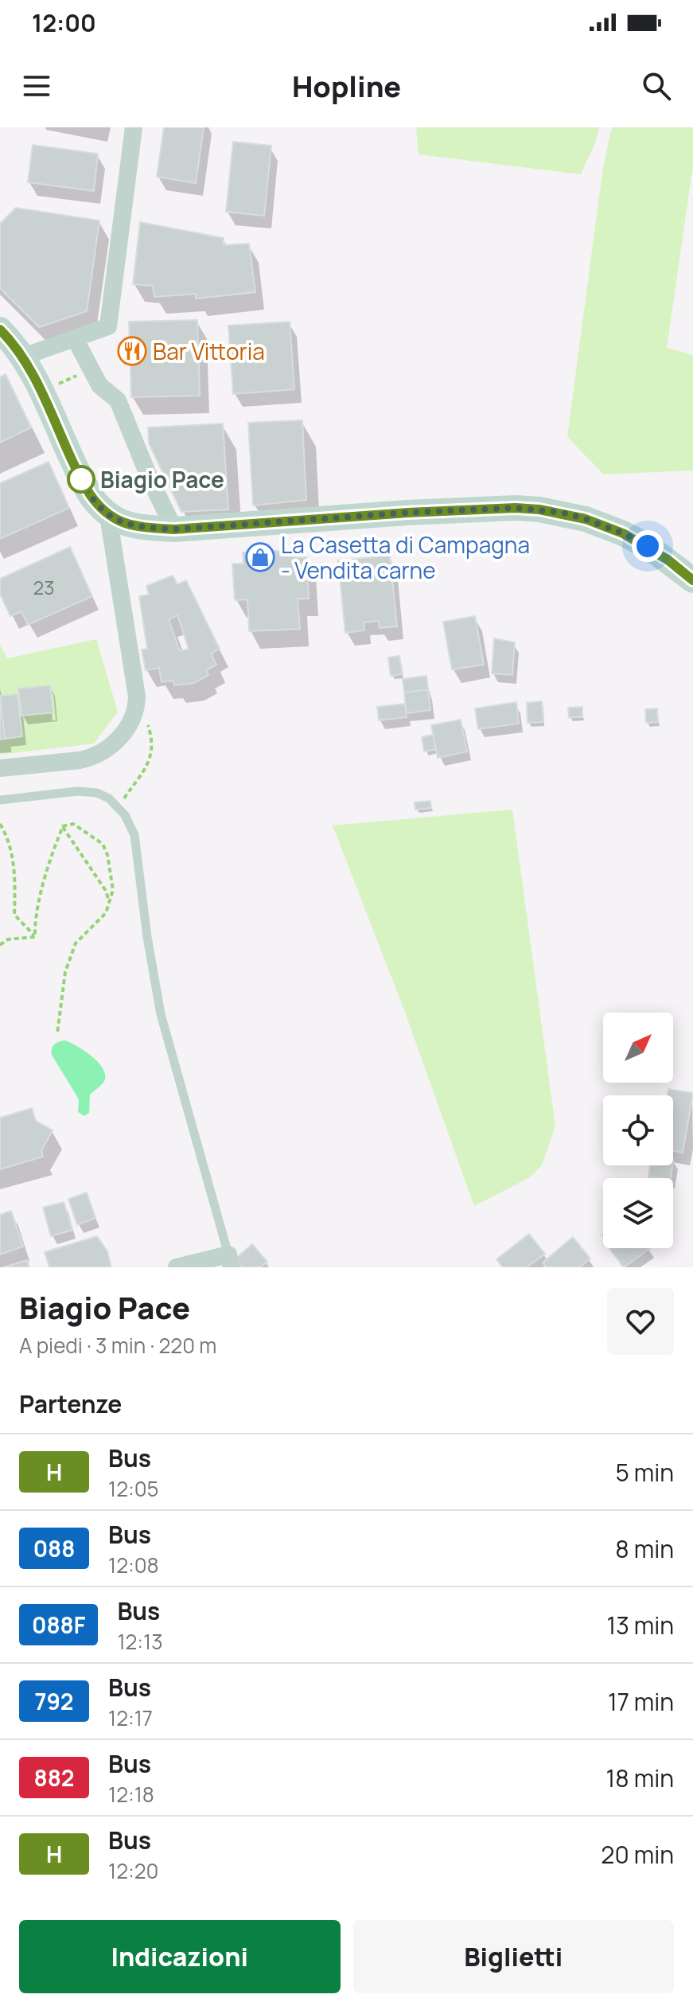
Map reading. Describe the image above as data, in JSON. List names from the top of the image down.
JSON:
{
  "places": {
    "restaurant": ["Bar Vittoria"],
    "other": ["Biagio Pace"],
    "shop": ["La Casetta di Campagna - Vendita carne"]
  },
  "lines": ["bus line H"],
  "house_numbers": ["23"],
  "north": "top right",
  "page": {
    "status": "12:00",
    "header": "Hopline",
    "heading": [
      ["Biagio Pace", "A piedi · 3 min · 220 m"],
      "Partenze"
    ],
    "list": [
      {
        "mark": "H",
        "name": "Bus",
        "note": "12:05",
        "value": "5 min"
      },
      {
        "mark": "088",
        "name": "Bus",
        "note": "12:08",
        "value": "8 min"
      },
      {
        "mark": "088F",
        "name": "Bus",
        "note": "12:13",
        "value": "13 min"
      },
      {
        "mark": "792",
        "name": "Bus",
        "note": "12:17",
        "value": "17 min"
      },
      {
        "mark": "882",
        "name": "Bus",
        "note": "12:18",
        "value": "18 min"
      },
      {
        "mark": "H",
        "name": "Bus",
        "note": "12:20",
        "value": "20 min"
      }
    ],
    "buttons": ["Indicazioni", "Biglietti"]
  }
}
